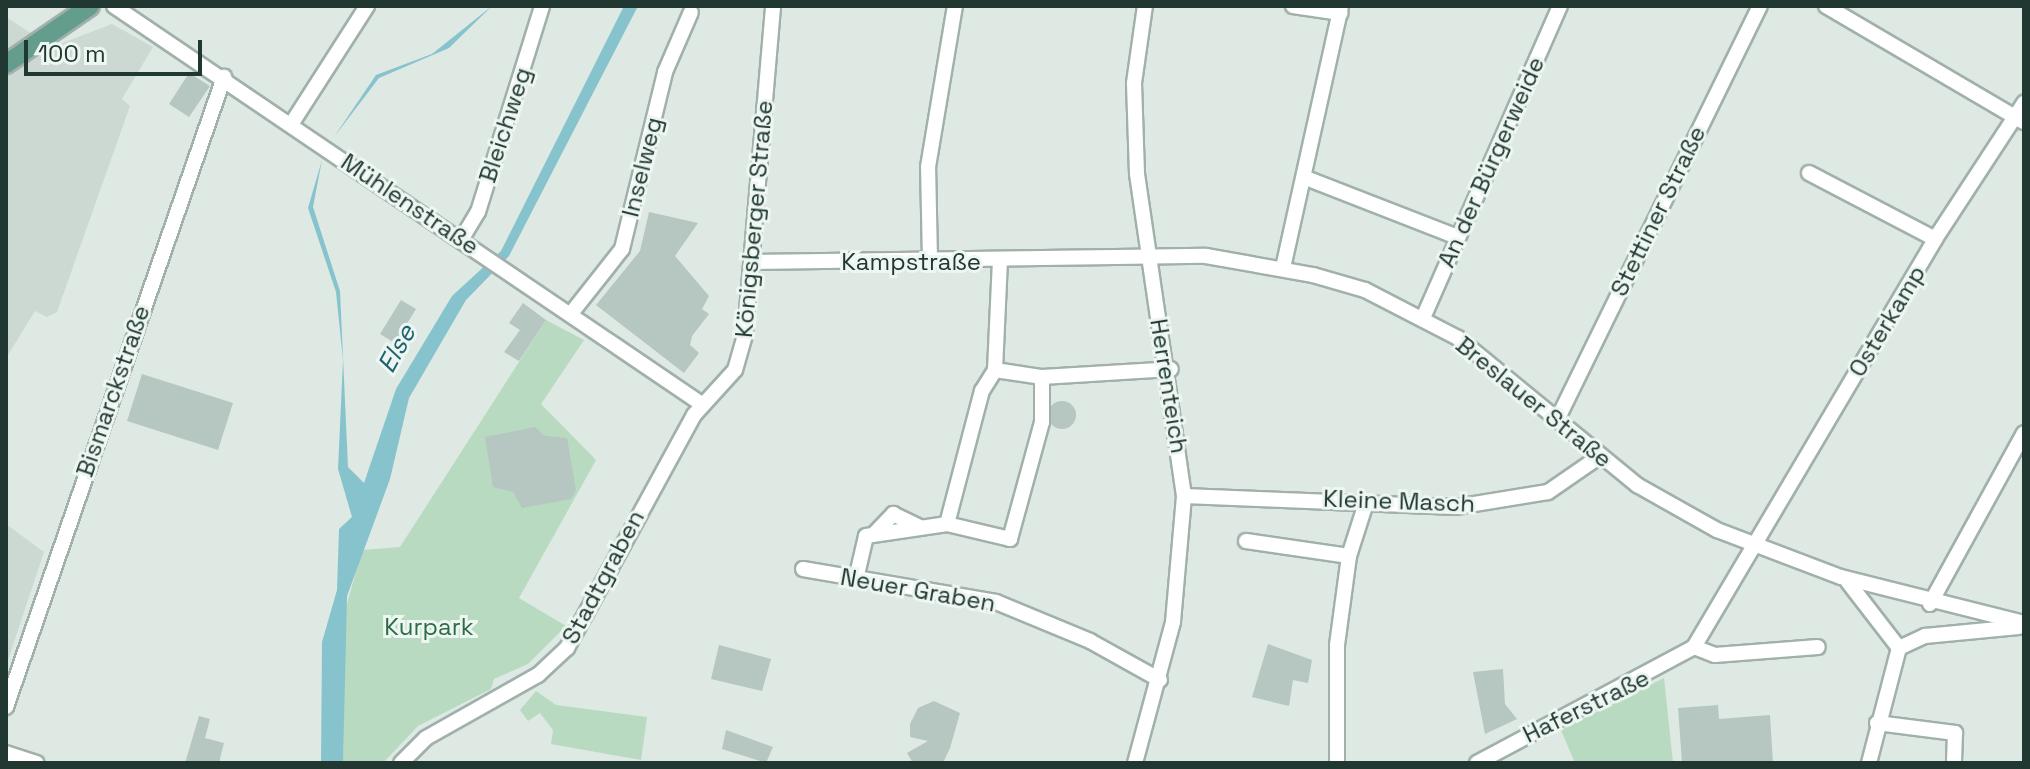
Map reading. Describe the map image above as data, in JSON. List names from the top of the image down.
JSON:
{
  "streets": {
    "street": [
      "Bleichweg",
      "An der Bürgerweide",
      "Inselweg",
      "Mühlenstraße",
      "Stettiner Straße",
      "Königsberger Straße",
      "Kampstraße",
      "Osterkamp",
      "Herrenteich",
      "Bismarckstraße",
      "Breslauer Straße",
      "Kleine Masch",
      "Stadtgraben",
      "Neuer Graben",
      "Haferstraße"
    ]
  },
  "crossings": [
    ["Bleichweg", "Mühlenstraße"],
    ["An der Bürgerweide", "Breslauer Straße"],
    ["Inselweg", "Mühlenstraße"],
    ["Mühlenstraße", "Königsberger Straße"],
    ["Mühlenstraße", "Bismarckstraße"],
    ["Mühlenstraße", "Stadtgraben"],
    ["Stettiner Straße", "Breslauer Straße"],
    ["Königsberger Straße", "Kampstraße"],
    ["Königsberger Straße", "Stadtgraben"],
    ["Kampstraße", "Breslauer Straße"],
    ["Osterkamp", "Breslauer Straße"],
    ["Herrenteich", "Breslauer Straße"],
    ["Herrenteich", "Kleine Masch"],
    ["Herrenteich", "Neuer Graben"],
    ["Breslauer Straße", "Kleine Masch"]
  ],
  "water": ["Else"],
  "parks": ["Kurpark"],
  "scale_bar": "100 m"
}
